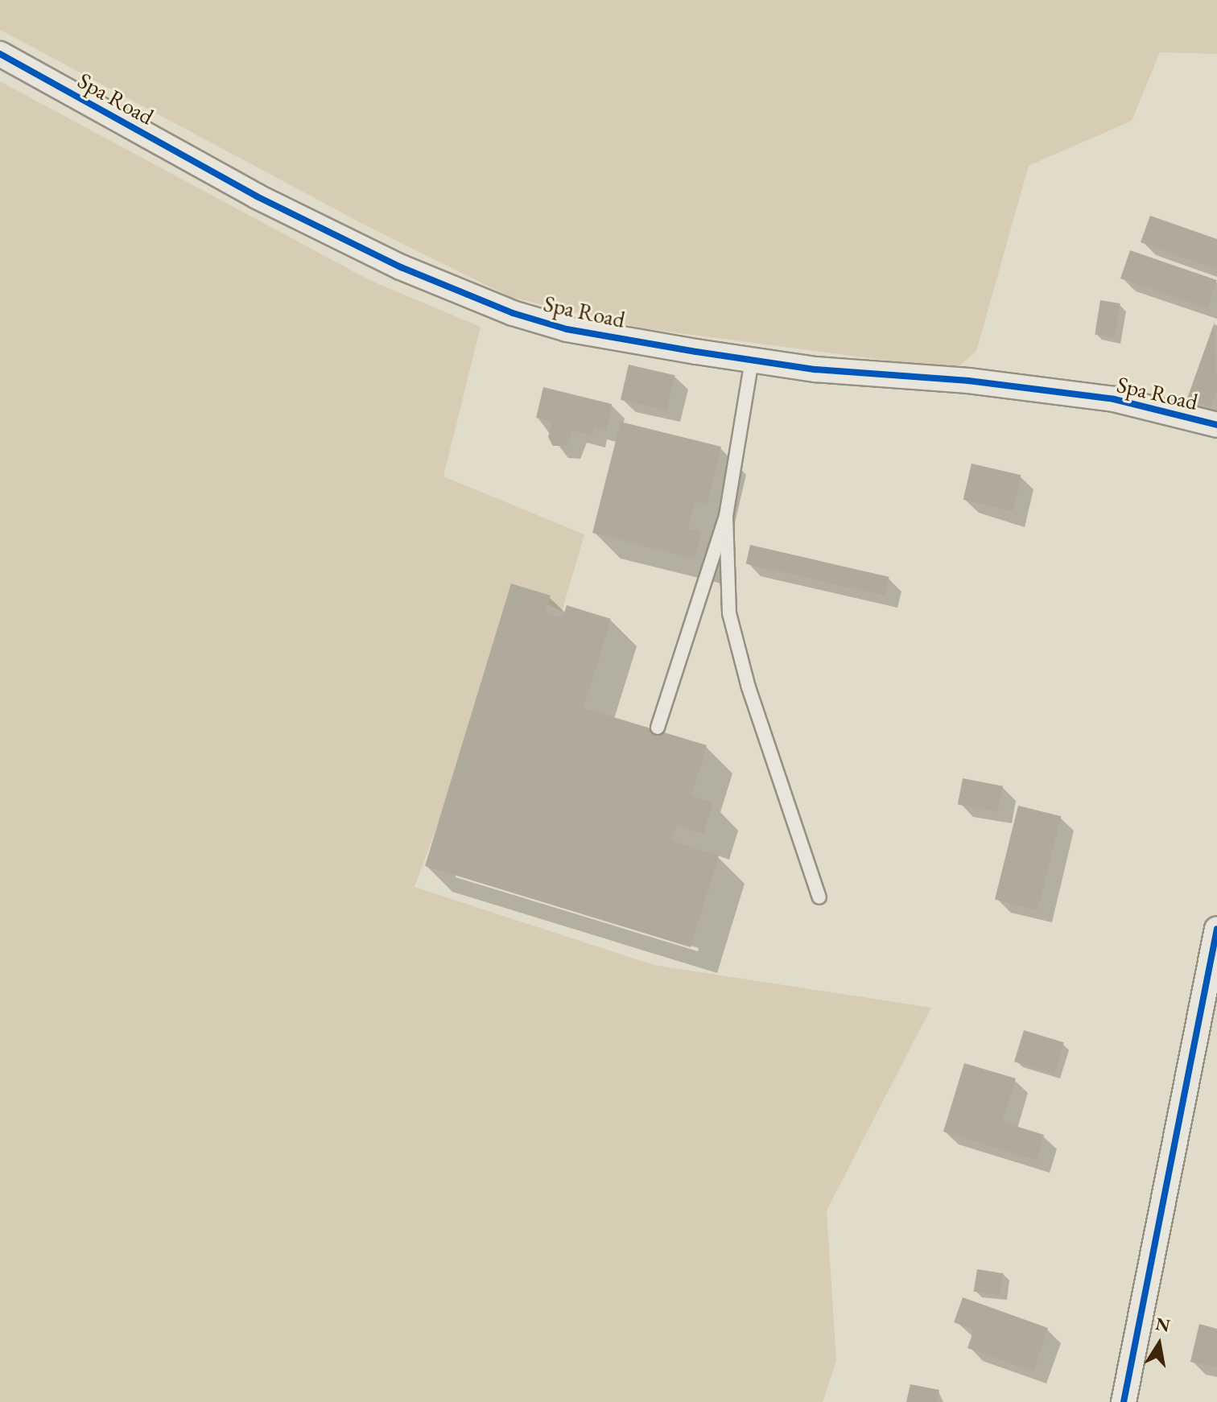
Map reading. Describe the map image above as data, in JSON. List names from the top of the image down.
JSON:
{
  "streets": {
    "street": ["Spa Road"]
  },
  "north": "top"
}
